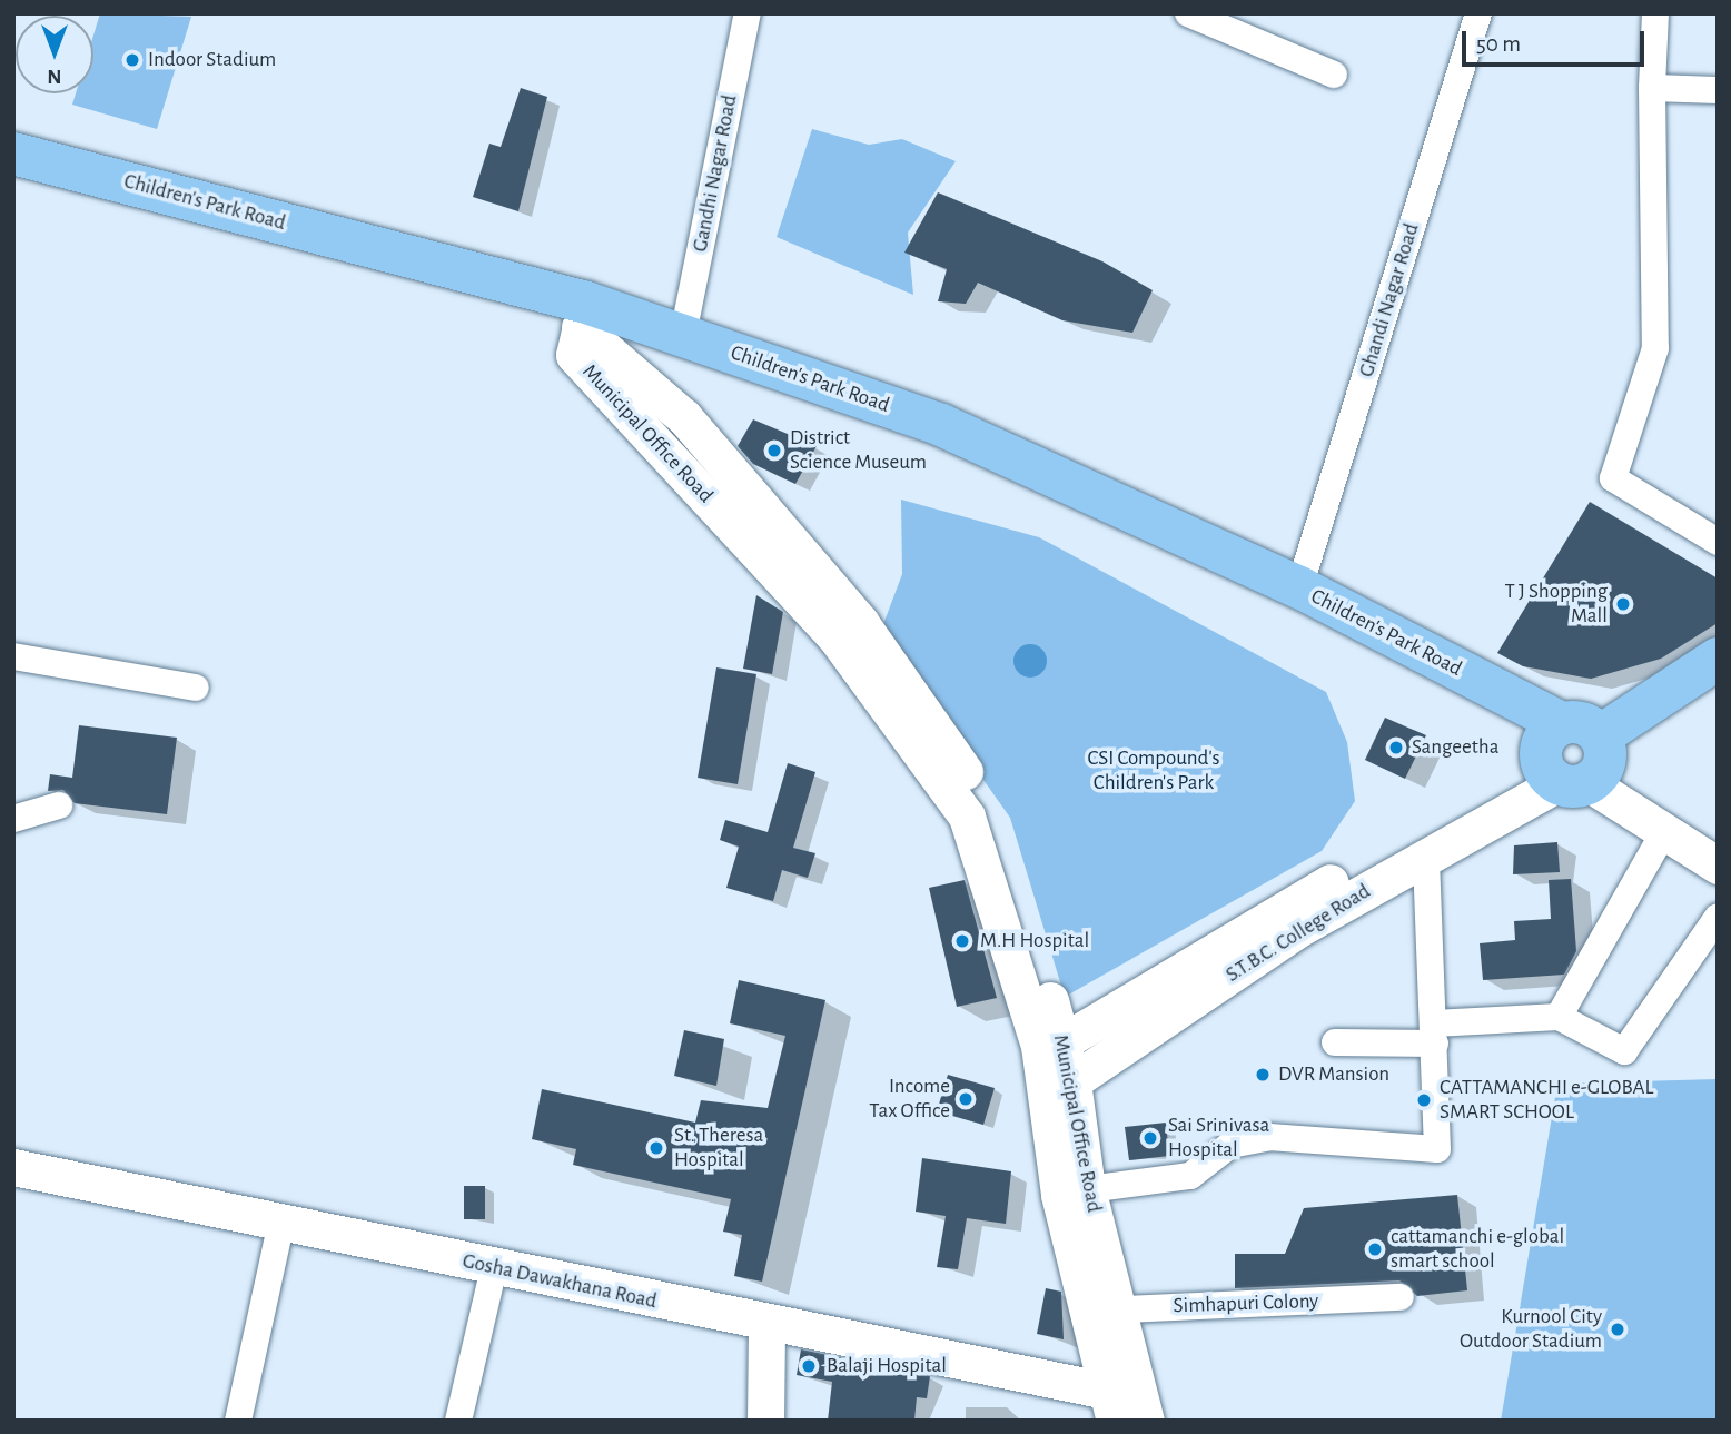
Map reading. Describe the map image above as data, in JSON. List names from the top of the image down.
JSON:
{
  "streets": {
    "main road": ["Children's Park Road", "S.T.B.C. College Road"],
    "street": [
      "Gandhi Nagar Road",
      "Ghandi Nagar Road",
      "Municipal Office Road",
      "Gosha Dawakhana Road",
      "Simhapuri Colony"
    ]
  },
  "crossings": [
    ["Gandhi Nagar Road", "Children's Park Road"],
    ["Children's Park Road", "Ghandi Nagar Road"],
    ["Children's Park Road", "Municipal Office Road"],
    ["Children's Park Road", "S.T.B.C. College Road"],
    ["Municipal Office Road", "S.T.B.C. College Road"],
    ["Municipal Office Road", "Gosha Dawakhana Road"],
    ["Municipal Office Road", "Simhapuri Colony"]
  ],
  "parks": ["CSI Compound's Children's Park"],
  "places": [
    "Indoor Stadium",
    "District Science Museum",
    "T J Shopping Mall",
    "Sangeetha",
    "M.H Hospital",
    "DVR Mansion",
    "Income Tax Office",
    "CATTAMANCHI e-GLOBAL SMART SCHOOL",
    "Sai Srinivasa Hospital",
    "St. Theresa Hospital",
    "cattamanchi e-global smart school",
    "Kurnool City Outdoor Stadium",
    "Balaji Hospital"
  ],
  "scale_bar": "50 m",
  "north": "bottom"
}
